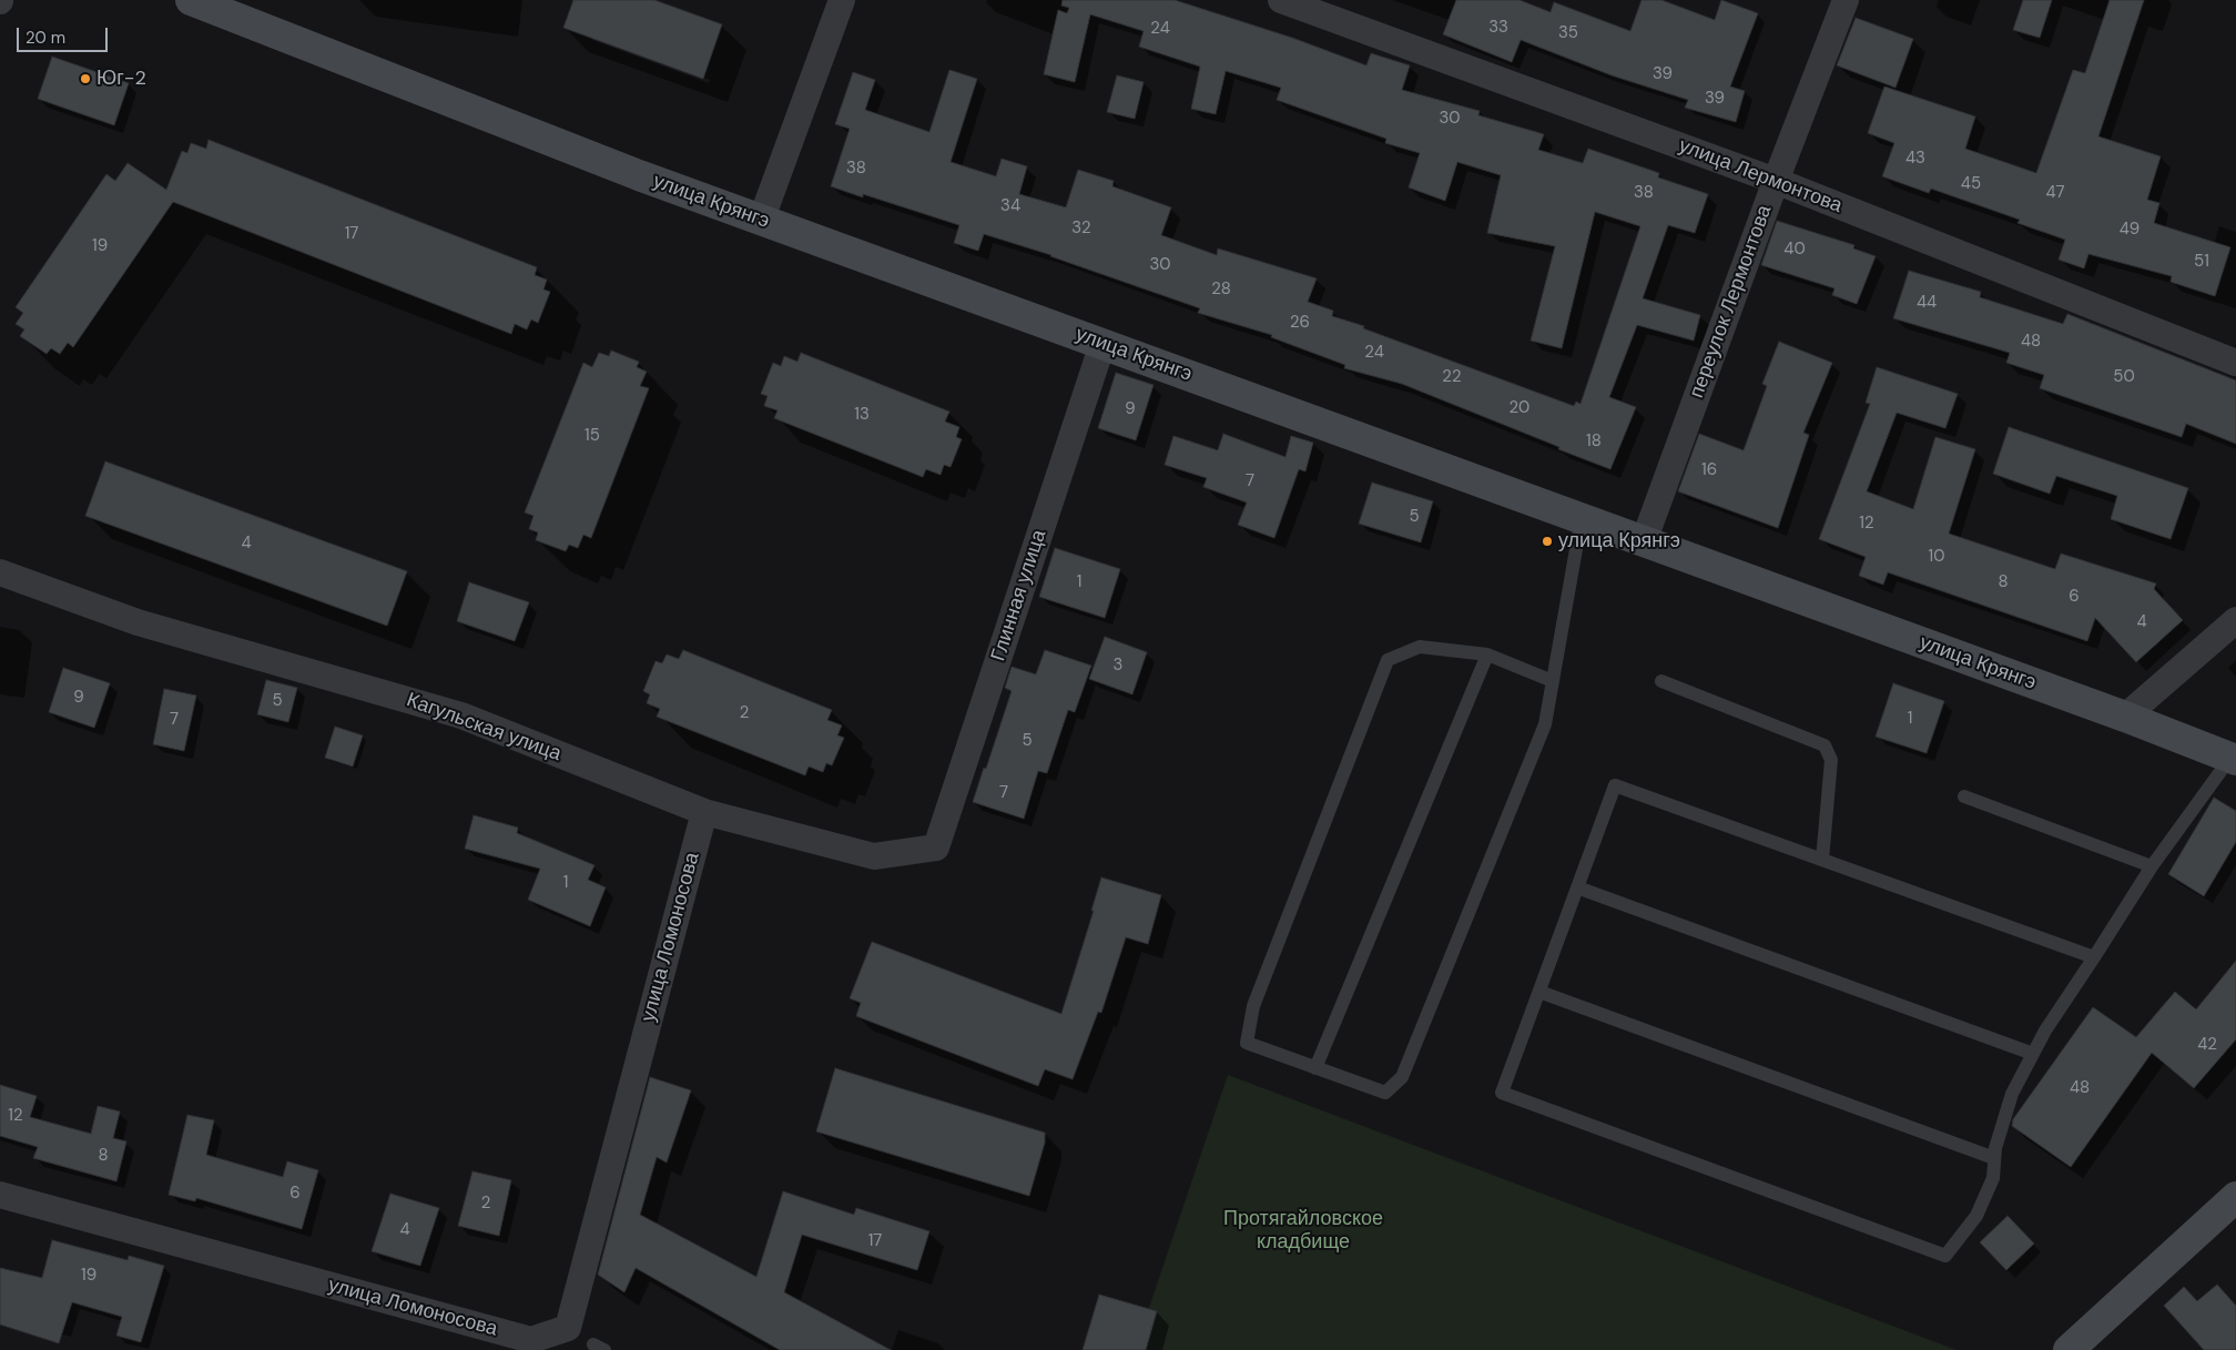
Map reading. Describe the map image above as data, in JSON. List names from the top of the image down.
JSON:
{
  "streets": {
    "street": [
      "улица Лермонтова",
      "улица Крянгэ",
      "переулок Лермонтова",
      "Глинная улица",
      "Кагульская улица",
      "улица Ломоносова"
    ]
  },
  "crossings": [
    ["улица Лермонтова", "переулок Лермонтова"],
    ["улица Крянгэ", "переулок Лермонтова"],
    ["улица Крянгэ", "Глинная улица"],
    ["Глинная улица", "Кагульская улица"],
    ["Кагульская улица", "улица Ломоносова"]
  ],
  "parks": ["Протягайловское кладбище"],
  "places": ["Юг-2", "улица Крянгэ"],
  "house_numbers": [
    "33",
    "24",
    "35",
    "39",
    "39",
    "30",
    "43",
    "38",
    "45",
    "38",
    "47",
    "34",
    "32",
    "49",
    "17",
    "19",
    "40",
    "51",
    "30",
    "28",
    "44",
    "26",
    "48",
    "24",
    "22",
    "50",
    "20",
    "9",
    "13",
    "15",
    "18",
    "16",
    "7",
    "5",
    "12",
    "4",
    "10",
    "1",
    "8",
    "6",
    "4",
    "3",
    "9",
    "5",
    "2",
    "1",
    "7",
    "5",
    "7",
    "1",
    "42",
    "48",
    "12",
    "8",
    "6",
    "2",
    "4",
    "17",
    "19"
  ],
  "scale_bar": "20 m"
}
